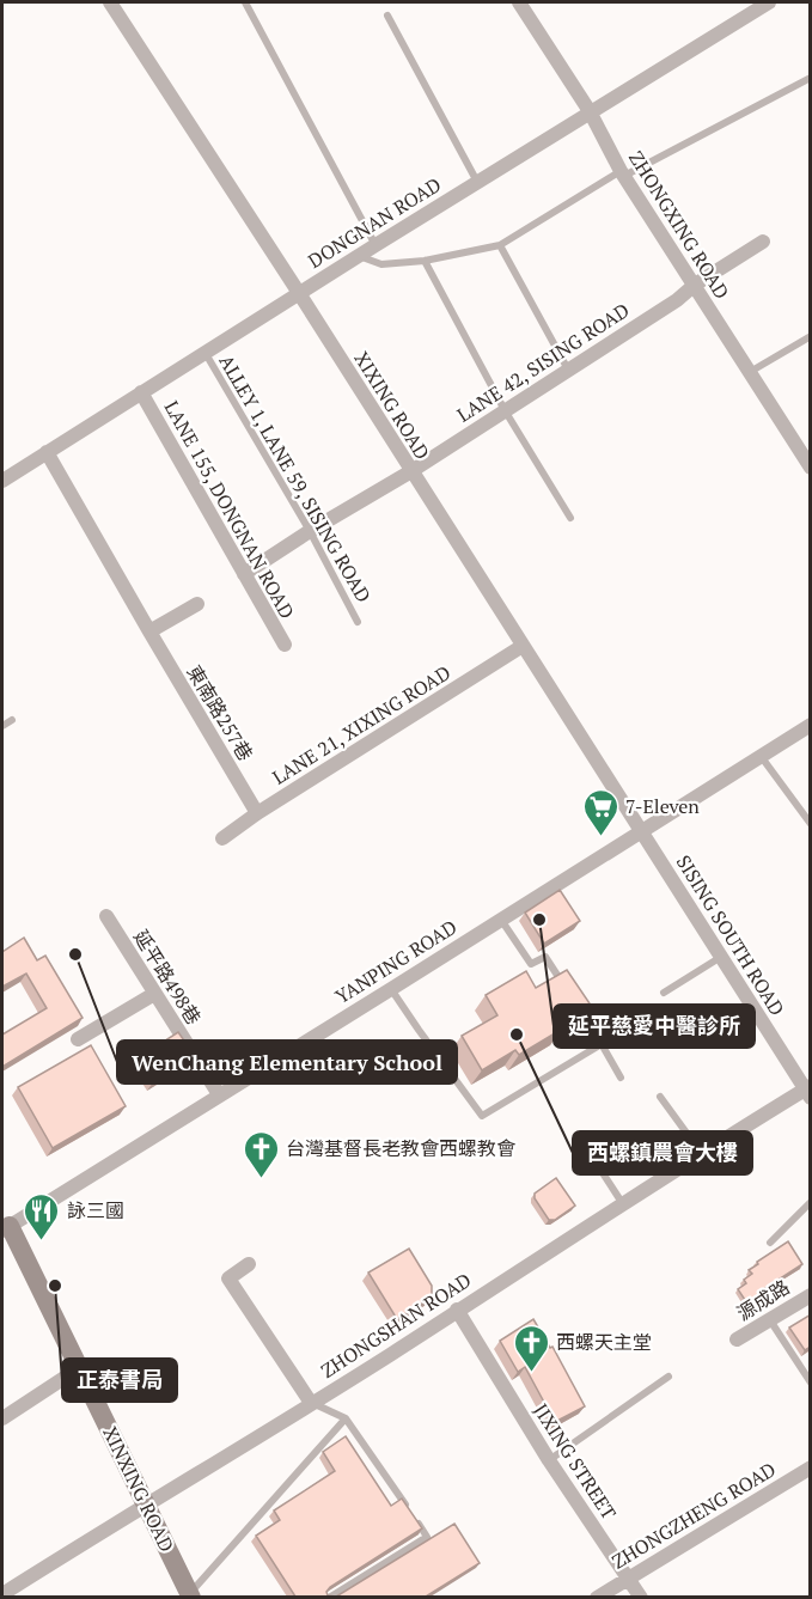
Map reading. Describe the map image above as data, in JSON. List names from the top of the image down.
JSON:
{
  "streets": {
    "street": [
      "DONGNAN ROAD",
      "ZHONGXING ROAD",
      "LANE 42, SISING ROAD",
      "XIXING ROAD",
      "LANE 155, DONGNAN ROAD",
      "東南路257巷",
      "LANE 21, XIXING ROAD",
      "SISING SOUTH ROAD",
      "YANPING ROAD",
      "延平路498巷",
      "源成路",
      "ZHONGSHAN ROAD",
      "JIXING STREET",
      "XINXING ROAD",
      "ZHONGZHENG ROAD"
    ],
    "lane": ["ALLEY 1, LANE 59, SISING ROAD"]
  },
  "crossings": [
    ["DONGNAN ROAD", "ZHONGXING ROAD"],
    ["DONGNAN ROAD", "XIXING ROAD"],
    ["DONGNAN ROAD", "ALLEY 1, LANE 59, SISING ROAD"],
    ["DONGNAN ROAD", "LANE 155, DONGNAN ROAD"],
    ["DONGNAN ROAD", "東南路257巷"],
    ["ZHONGXING ROAD", "LANE 42, SISING ROAD"],
    ["LANE 42, SISING ROAD", "XIXING ROAD"],
    ["LANE 42, SISING ROAD", "ALLEY 1, LANE 59, SISING ROAD"],
    ["LANE 42, SISING ROAD", "LANE 155, DONGNAN ROAD"],
    ["XIXING ROAD", "LANE 21, XIXING ROAD"],
    ["XIXING ROAD", "SISING SOUTH ROAD"],
    ["XIXING ROAD", "YANPING ROAD"],
    ["東南路257巷", "LANE 21, XIXING ROAD"],
    ["SISING SOUTH ROAD", "YANPING ROAD"],
    ["SISING SOUTH ROAD", "ZHONGSHAN ROAD"],
    ["YANPING ROAD", "延平路498巷"],
    ["YANPING ROAD", "XINXING ROAD"],
    ["ZHONGSHAN ROAD", "JIXING STREET"],
    ["ZHONGSHAN ROAD", "XINXING ROAD"],
    ["JIXING STREET", "ZHONGZHENG ROAD"]
  ],
  "places": {
    "supermarket": ["7-Eleven"],
    "other": [
      "延平慈愛中醫診所",
      "WenChang Elementary School",
      "西螺鎮農會大樓",
      "正泰書局"
    ],
    "church": ["台灣基督長老教會西螺教會", "西螺天主堂"],
    "restaurant": ["詠三國"]
  }
}
